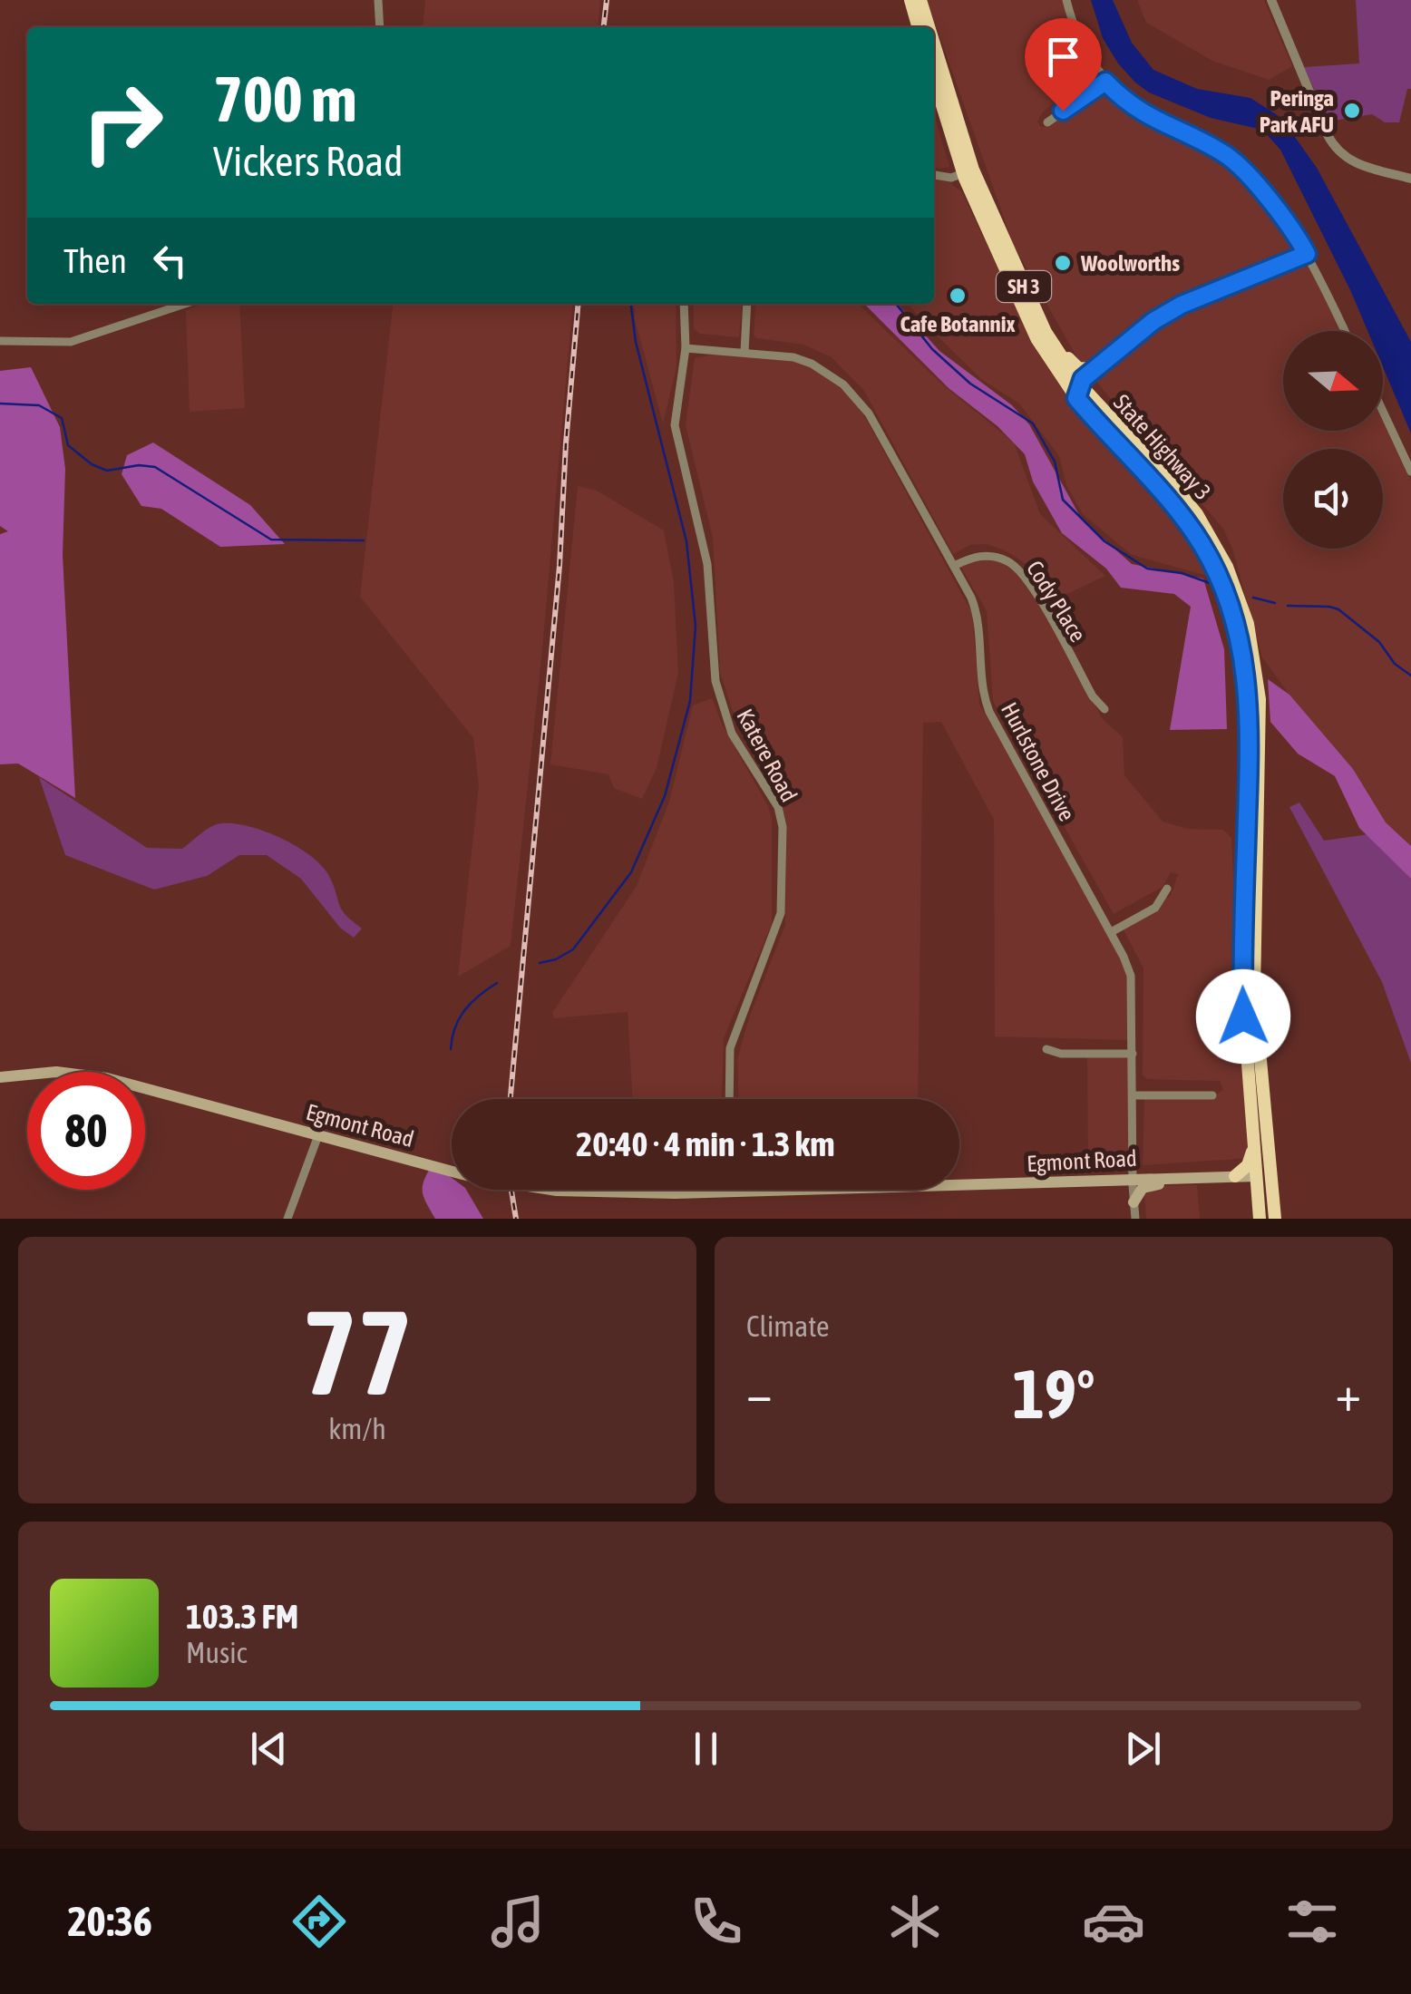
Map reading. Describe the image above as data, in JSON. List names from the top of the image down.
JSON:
{
  "streets": {
    "highway": ["SH 3", "State Highway 3"],
    "main road": ["Egmont Road"],
    "street": ["Cody Place", "Katere Road", "Hurlstone Drive"]
  },
  "crossings": [
    ["State Highway 3", "Egmont Road"],
    ["Cody Place", "Hurlstone Drive"],
    ["Katere Road", "Hurlstone Drive"],
    ["Hurlstone Drive", "Egmont Road"]
  ],
  "places": ["Peringa Park AFU", "Woolworths", "Cafe Botannix"],
  "north": "right",
  "page": {
    "turn": ["700 m", "Vickers Road"],
    "then": "Then",
    "limit": "80",
    "trip": "20:40 · 4 min · 1.3 km",
    "tile": [
      ["77", "km/h"],
      "Climate"
    ],
    "heat": ["−", "19°", "+"],
    "song": ["103.3 FM", "Music"],
    "tabs": "20:36"
  }
}
